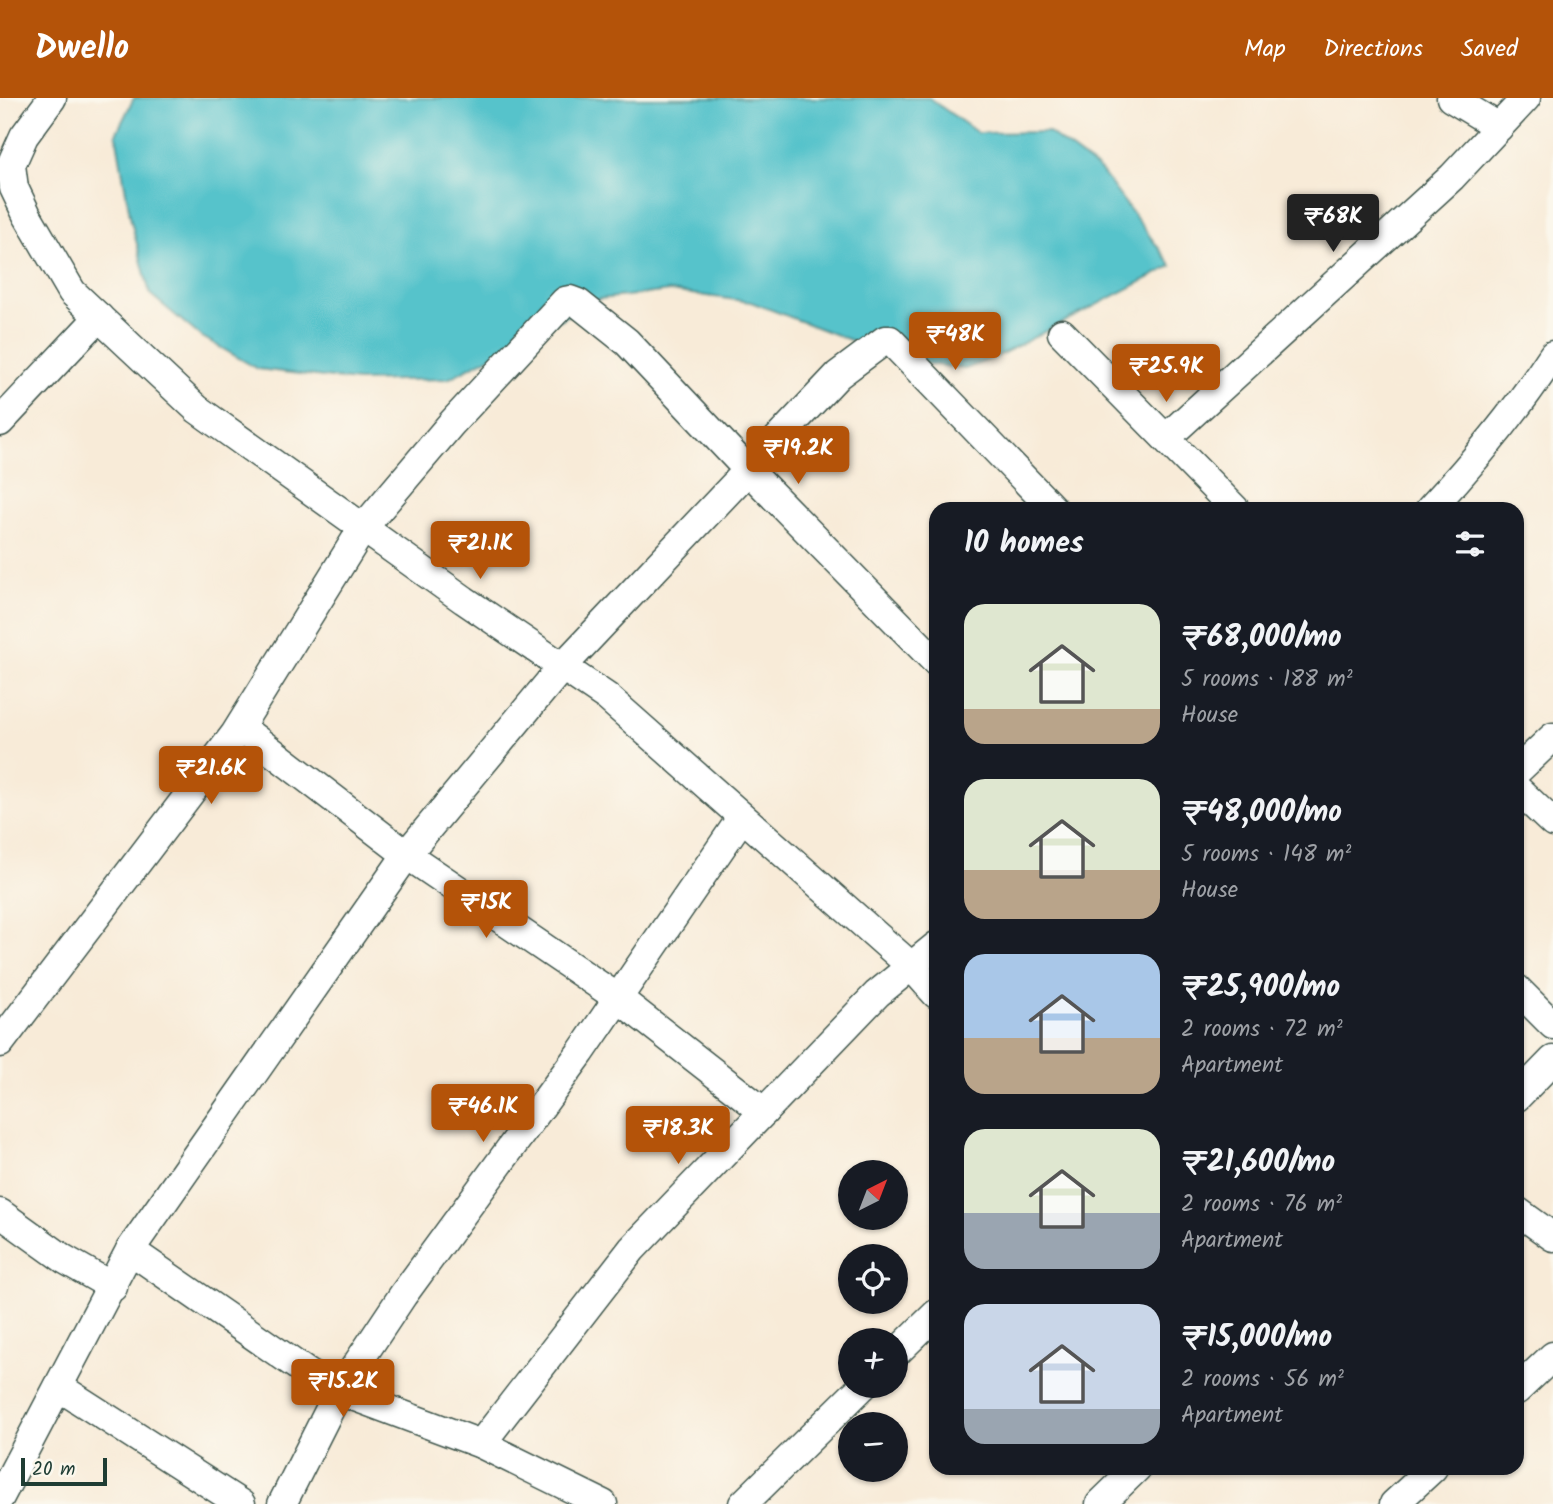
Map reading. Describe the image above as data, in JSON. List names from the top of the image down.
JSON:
{
  "scale_bar": "20 m",
  "north": "top right",
  "page": {
    "header": "Dwello",
    "nav": ["Map", "Directions", "Saved"],
    "price": [
      "₹68K",
      "₹48K",
      "₹25.9K",
      "₹19.2K",
      "₹21.1K",
      "₹21.6K",
      "₹15K",
      "₹46.1K",
      "₹18.3K",
      "₹15.2K"
    ],
    "heading": "10 homes",
    "list": [
      {
        "name": "₹68,000/mo",
        "note": "5 rooms · 188 m² · House"
      },
      {
        "name": "₹48,000/mo",
        "note": "5 rooms · 148 m² · House"
      },
      {
        "name": "₹25,900/mo",
        "note": "2 rooms · 72 m² · Apartment"
      },
      {
        "name": "₹21,600/mo",
        "note": "2 rooms · 76 m² · Apartment"
      },
      {
        "name": "₹15,000/mo",
        "note": "2 rooms · 56 m² · Apartment"
      }
    ],
    "map_buttons": ["+", "−"],
    "scale": "20 m"
  }
}
